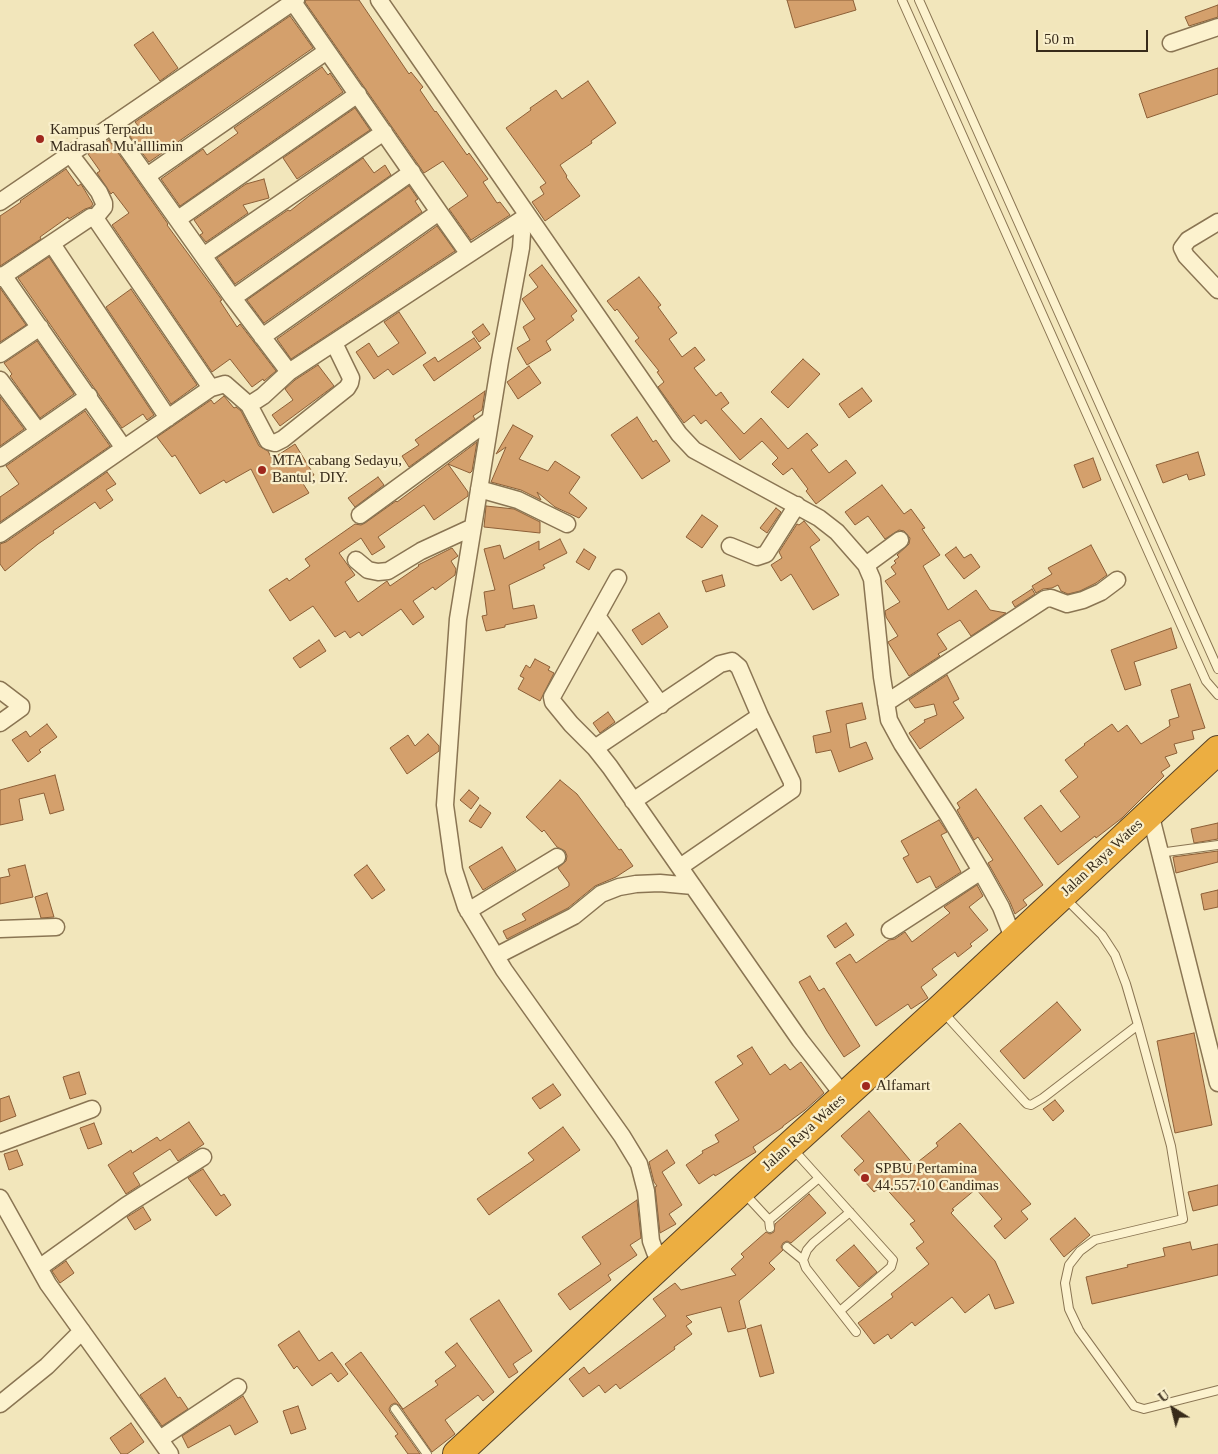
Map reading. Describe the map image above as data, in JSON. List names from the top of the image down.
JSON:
{
  "streets": {
    "highway": ["Jalan Raya Wates"]
  },
  "places": [
    "Kampus Terpadu Madrasah Mu'alllimin",
    "MTA cabang Sedayu, Bantul, DIY.",
    "Alfamart",
    "SPBU Pertamina 44.557.10 Candimas"
  ],
  "scale_bar": "50 m",
  "north": "top left"
}
